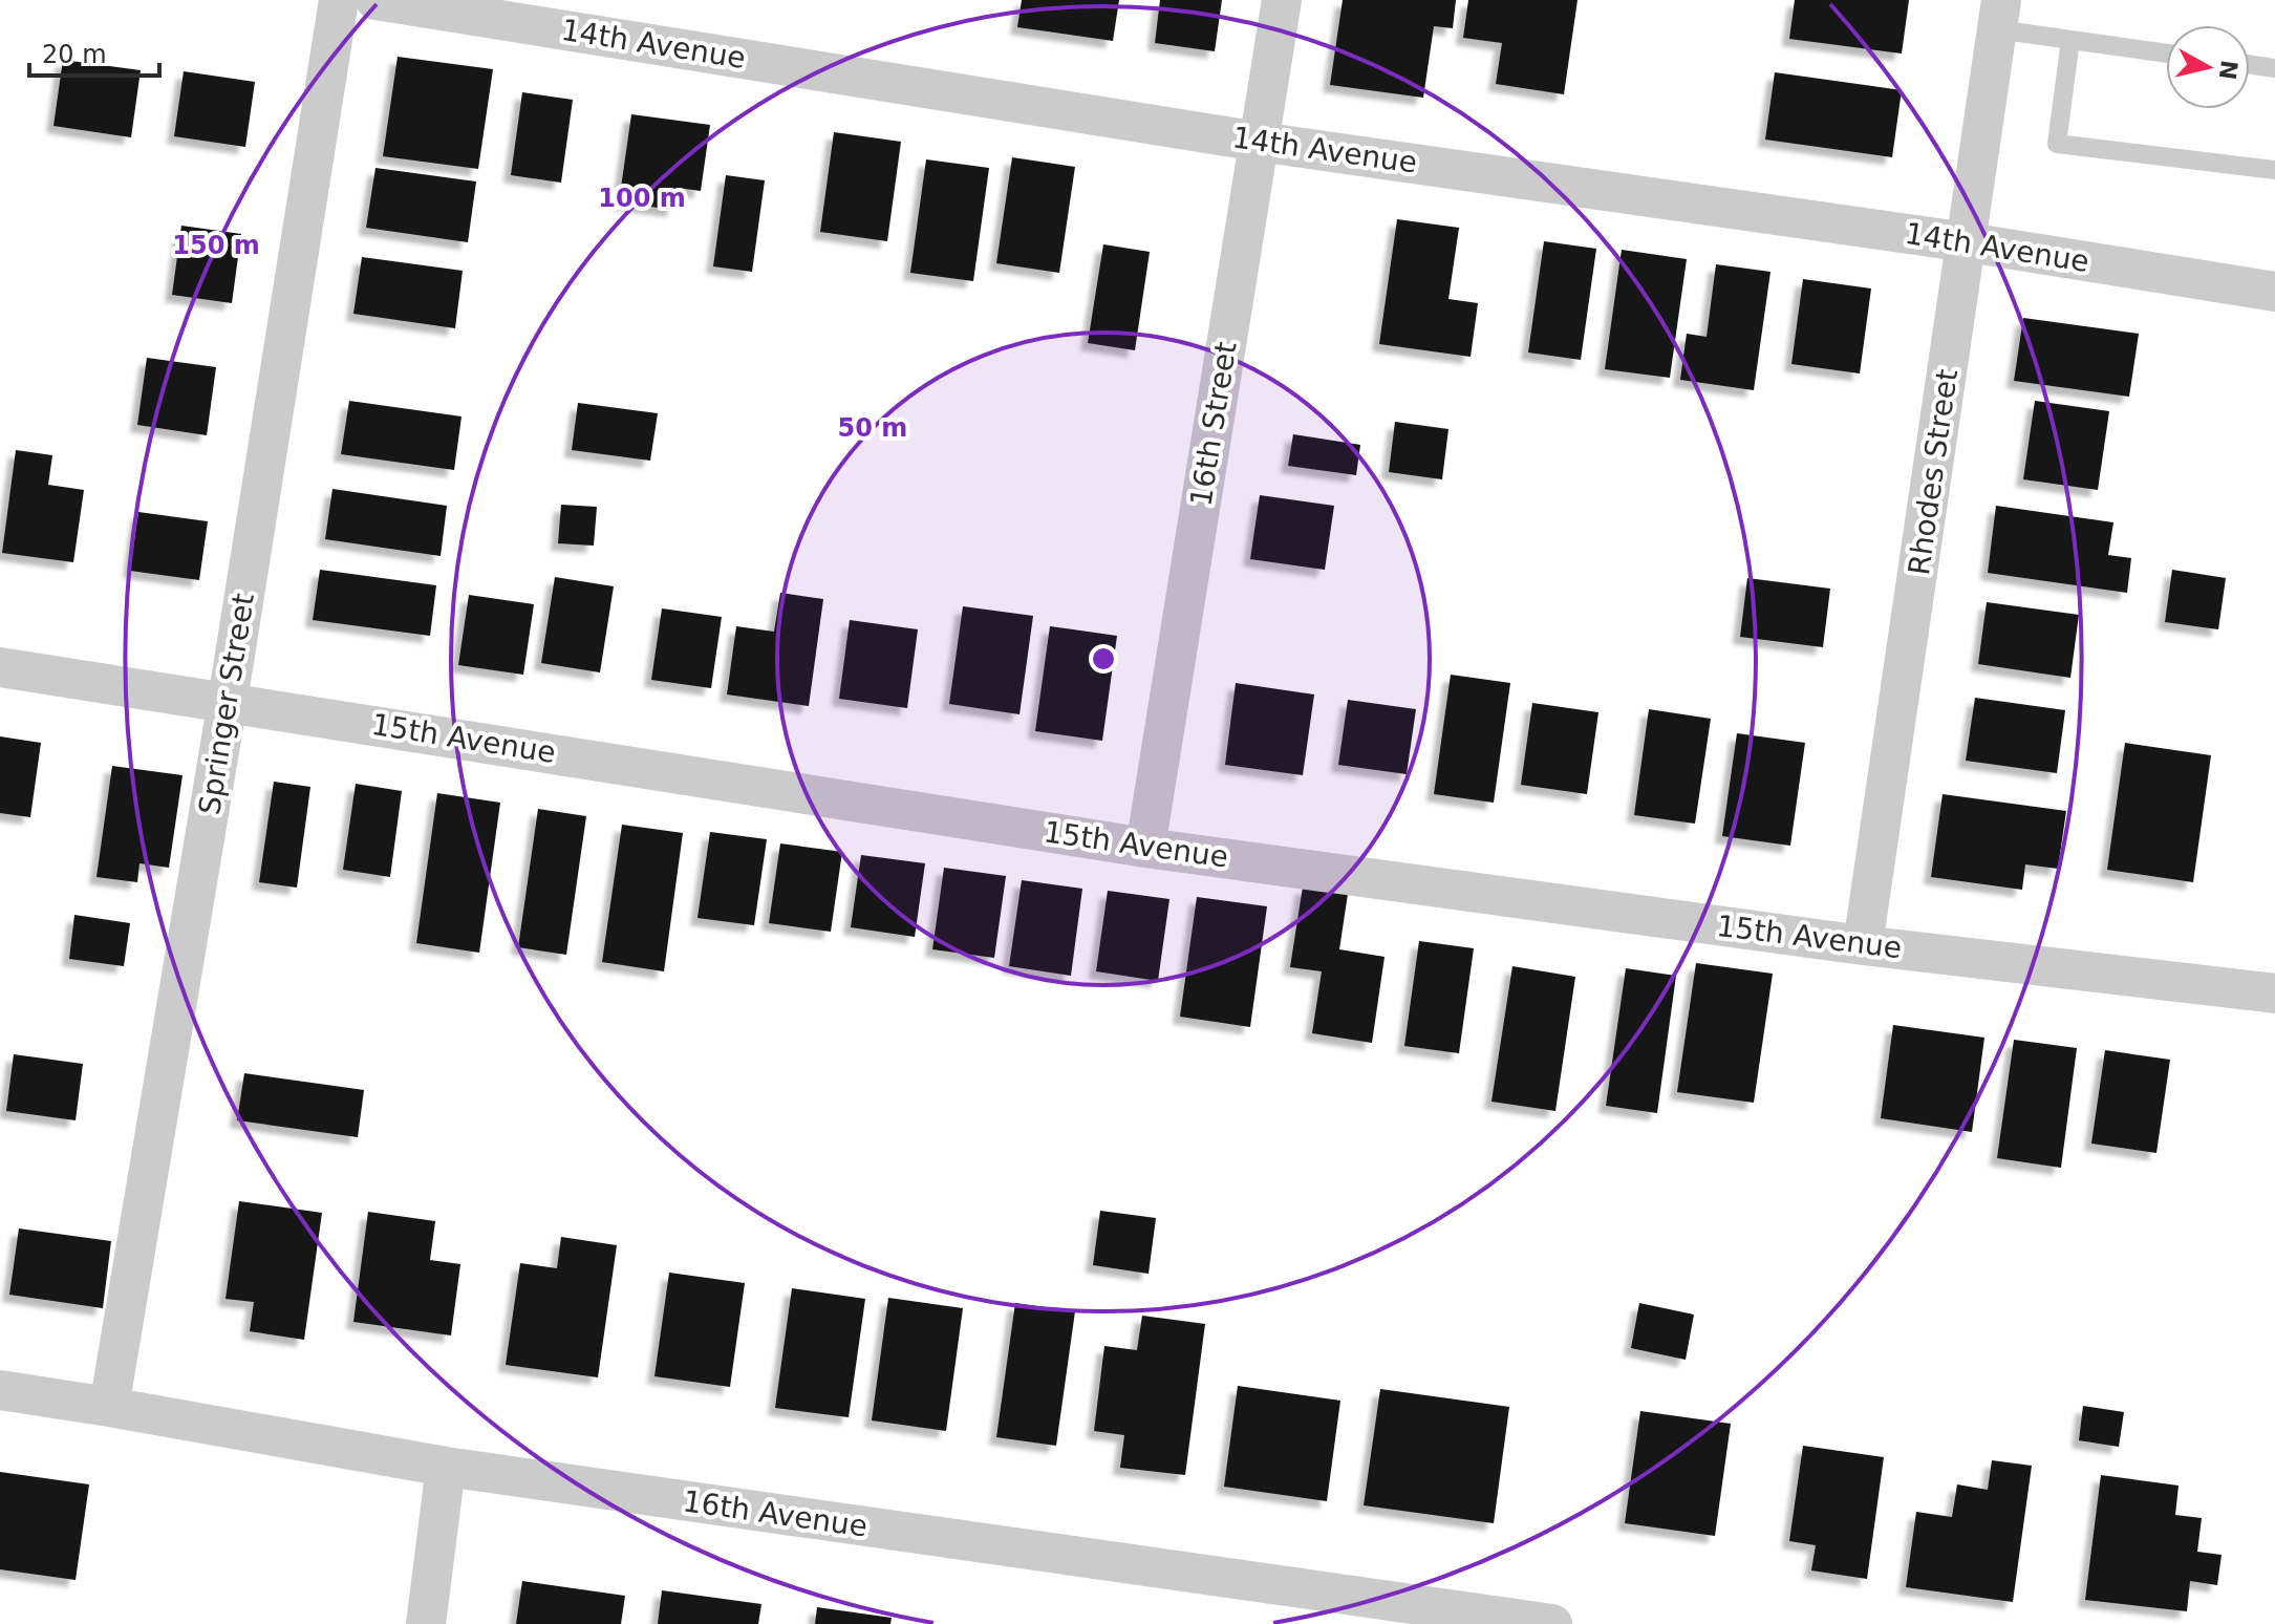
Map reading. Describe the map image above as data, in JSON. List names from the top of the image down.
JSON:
{
  "streets": {
    "street": [
      "14th Avenue",
      "16th Street",
      "Rhodes Street",
      "Springer Street",
      "15th Avenue",
      "16th Avenue"
    ]
  },
  "crossings": [
    ["14th Avenue", "16th Street"],
    ["14th Avenue", "Rhodes Street"],
    ["16th Street", "15th Avenue"],
    ["Rhodes Street", "15th Avenue"],
    ["Springer Street", "15th Avenue"],
    ["Springer Street", "16th Avenue"]
  ],
  "scale_bar": "20 m",
  "north": "right",
  "rings": ["100 m", "150 m", "50 m"]
}
